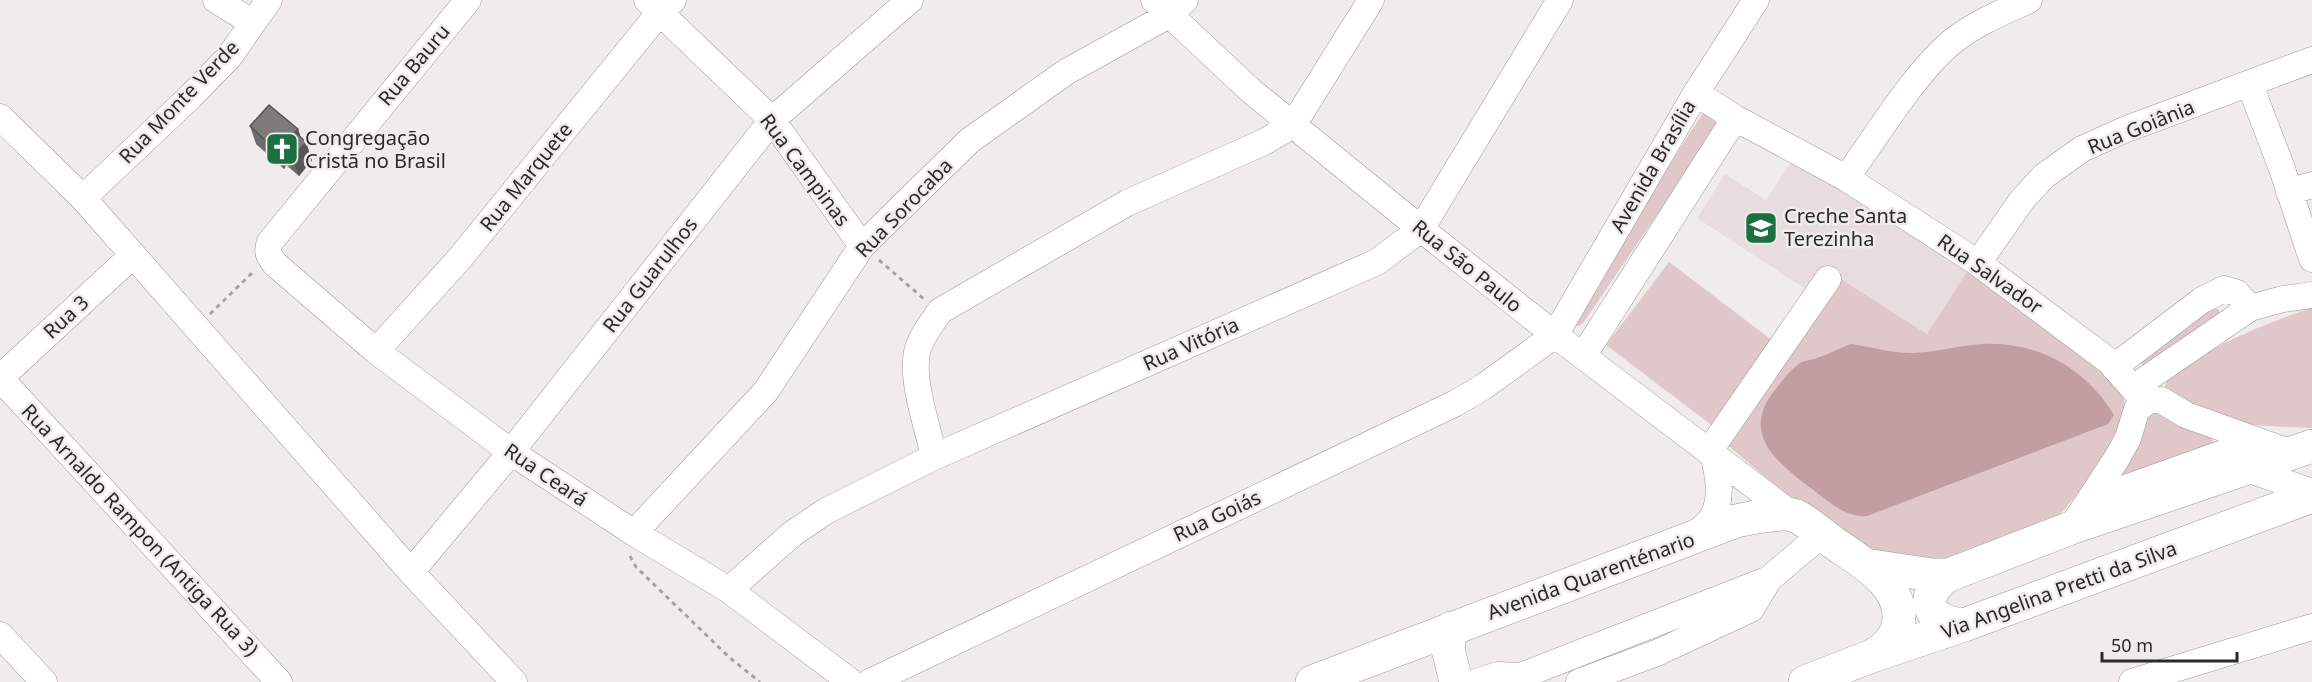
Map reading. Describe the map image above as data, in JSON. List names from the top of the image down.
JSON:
{
  "streets": {
    "main road": ["Avenida Quarenténario", "Via Angelina Pretti da Silva"],
    "street": [
      "Rua Bauru",
      "Rua Monte Verde",
      "Rua Goiânia",
      "Avenida Brasília",
      "Rua Campinas",
      "Rua Marquete",
      "Rua Sorocaba",
      "Rua São Paulo",
      "Rua Salvador",
      "Rua Guarulhos",
      "Rua 3",
      "Rua Vitória",
      "Rua Ceará",
      "Rua Goiás",
      "Rua Arnaldo Rampon (Antiga Rua 3)"
    ]
  },
  "crossings": [
    ["Rua Bauru", "Rua Ceará"],
    ["Rua Goiânia", "Rua Salvador"],
    ["Avenida Brasília", "Rua São Paulo"],
    ["Avenida Brasília", "Rua Salvador"],
    ["Avenida Brasília", "Rua Goiás"],
    ["Rua Campinas", "Rua Marquete"],
    ["Rua Campinas", "Rua Sorocaba"],
    ["Rua Campinas", "Rua Guarulhos"],
    ["Rua Marquete", "Rua Ceará"],
    ["Rua Sorocaba", "Rua São Paulo"],
    ["Rua Sorocaba", "Rua Ceará"],
    ["Rua São Paulo", "Rua Vitória"],
    ["Rua São Paulo", "Rua Goiás"],
    ["Rua São Paulo", "Avenida Quarenténario"],
    ["Rua Guarulhos", "Rua Ceará"],
    ["Rua 3", "Rua Arnaldo Rampon (Antiga Rua 3)"],
    ["Rua Vitória", "Rua Ceará"]
  ],
  "places": {
    "church": ["Congregação Cristã no Brasil"],
    "school or university": ["Creche Santa Terezinha"]
  },
  "scale_bar": "50 m"
}
